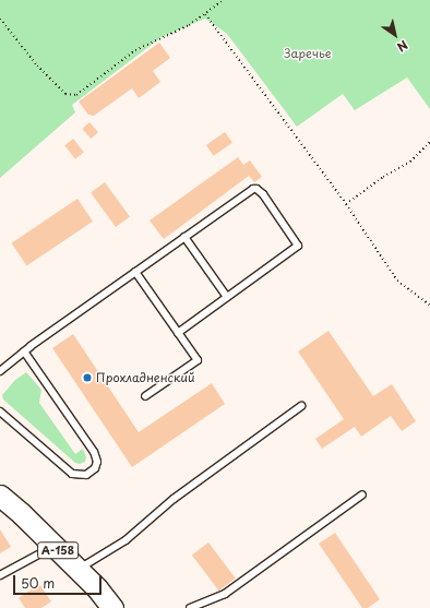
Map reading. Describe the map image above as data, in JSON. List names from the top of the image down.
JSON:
{
  "streets": {
    "main road": ["А-158"]
  },
  "parks": ["Заречье"],
  "places": ["Прохладненский"],
  "scale_bar": "50 m",
  "north": "bottom right"
}
